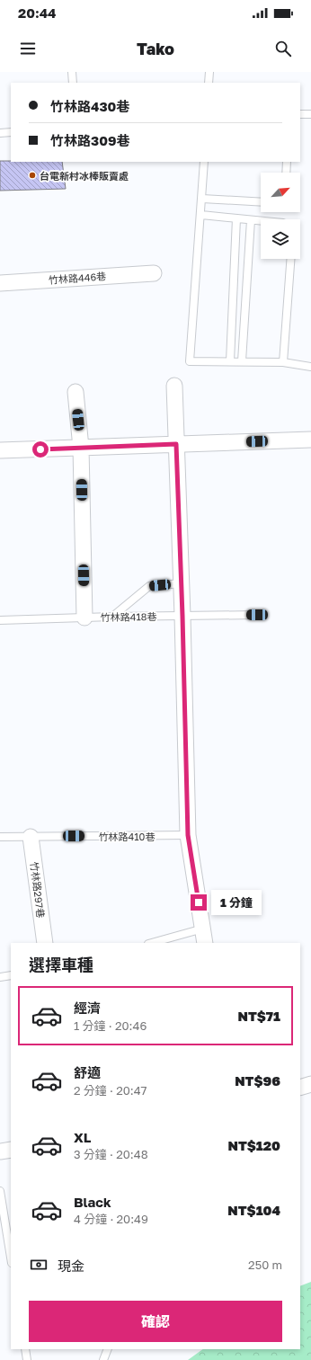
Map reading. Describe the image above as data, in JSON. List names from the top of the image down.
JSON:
{
  "streets": {
    "street": ["竹林路446巷", "竹林路297巷"],
    "lane": ["竹林路418巷", "竹林路410巷"]
  },
  "crossings": [
    ["竹林路410巷", "竹林路297巷"]
  ],
  "places": ["台電新村冰棒販賣處"],
  "north": "top right",
  "page": {
    "status": "20:44",
    "header": "Tako",
    "banner": ["竹林路430巷", "竹林路309巷"],
    "bubble": "1 分鐘",
    "heading": "選擇車種",
    "list": [
      {
        "name": "經濟",
        "note": "1 分鐘 · 20:46",
        "value": "NT$71"
      },
      {
        "name": "舒適",
        "note": "2 分鐘 · 20:47",
        "value": "NT$96"
      },
      {
        "name": "XL",
        "note": "3 分鐘 · 20:48",
        "value": "NT$120"
      },
      {
        "name": "Black",
        "note": "4 分鐘 · 20:49",
        "value": "NT$104"
      }
    ],
    "pay": ["現金", "250 m"],
    "buttons": "確認"
  }
}
